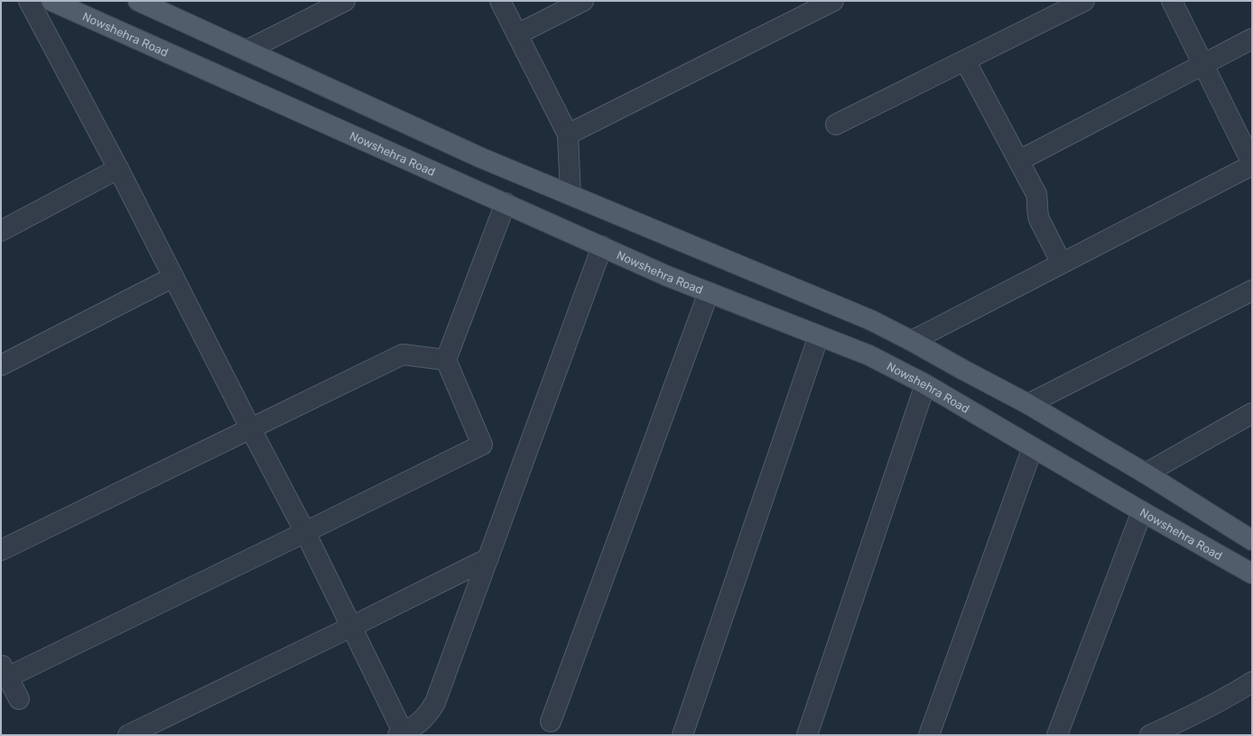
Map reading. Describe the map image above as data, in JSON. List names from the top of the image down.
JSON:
{
  "streets": {
    "main road": ["Nowshehra Road"]
  }
}
